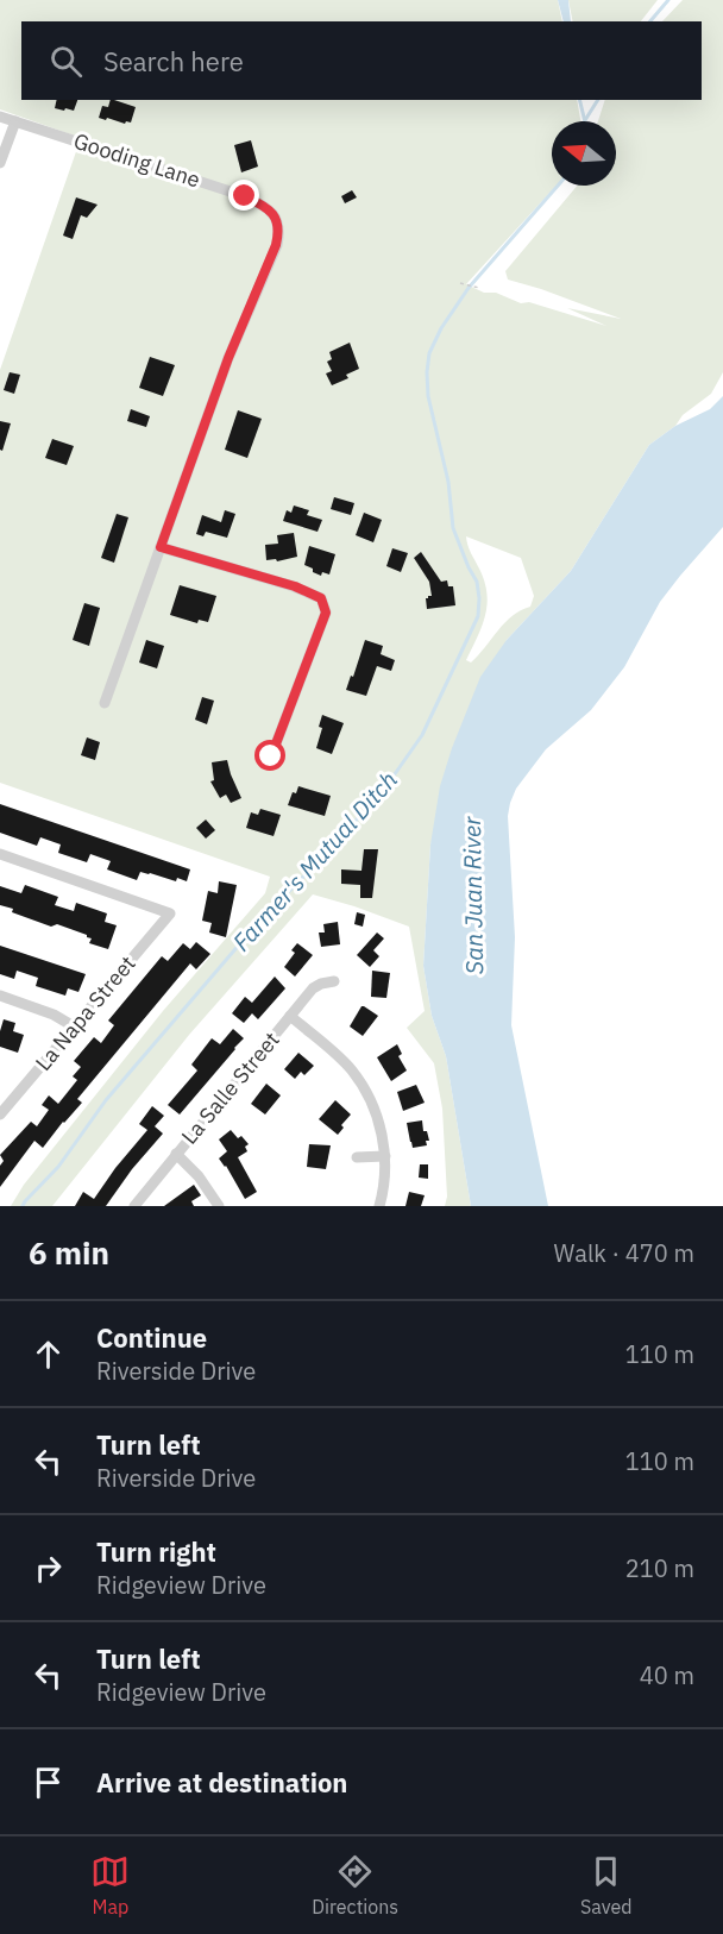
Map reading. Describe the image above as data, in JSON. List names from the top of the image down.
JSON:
{
  "streets": {
    "street": ["Gooding Lane", "La Napa Street", "La Salle Street"]
  },
  "water": ["Farmer's Mutual Ditch", "San Juan River"],
  "north": "left",
  "page": {
    "search": "Search here",
    "heading": ["6 min", "Walk · 470 m"],
    "list": [
      ["Continue", "Riverside Drive", "110 m"],
      ["Turn left", "Riverside Drive", "110 m"],
      ["Turn right", "Ridgeview Drive", "210 m"],
      ["Turn left", "Ridgeview Drive", "40 m"],
      "Arrive at destination"
    ],
    "nav": ["Map", "Directions", "Saved"]
  }
}
